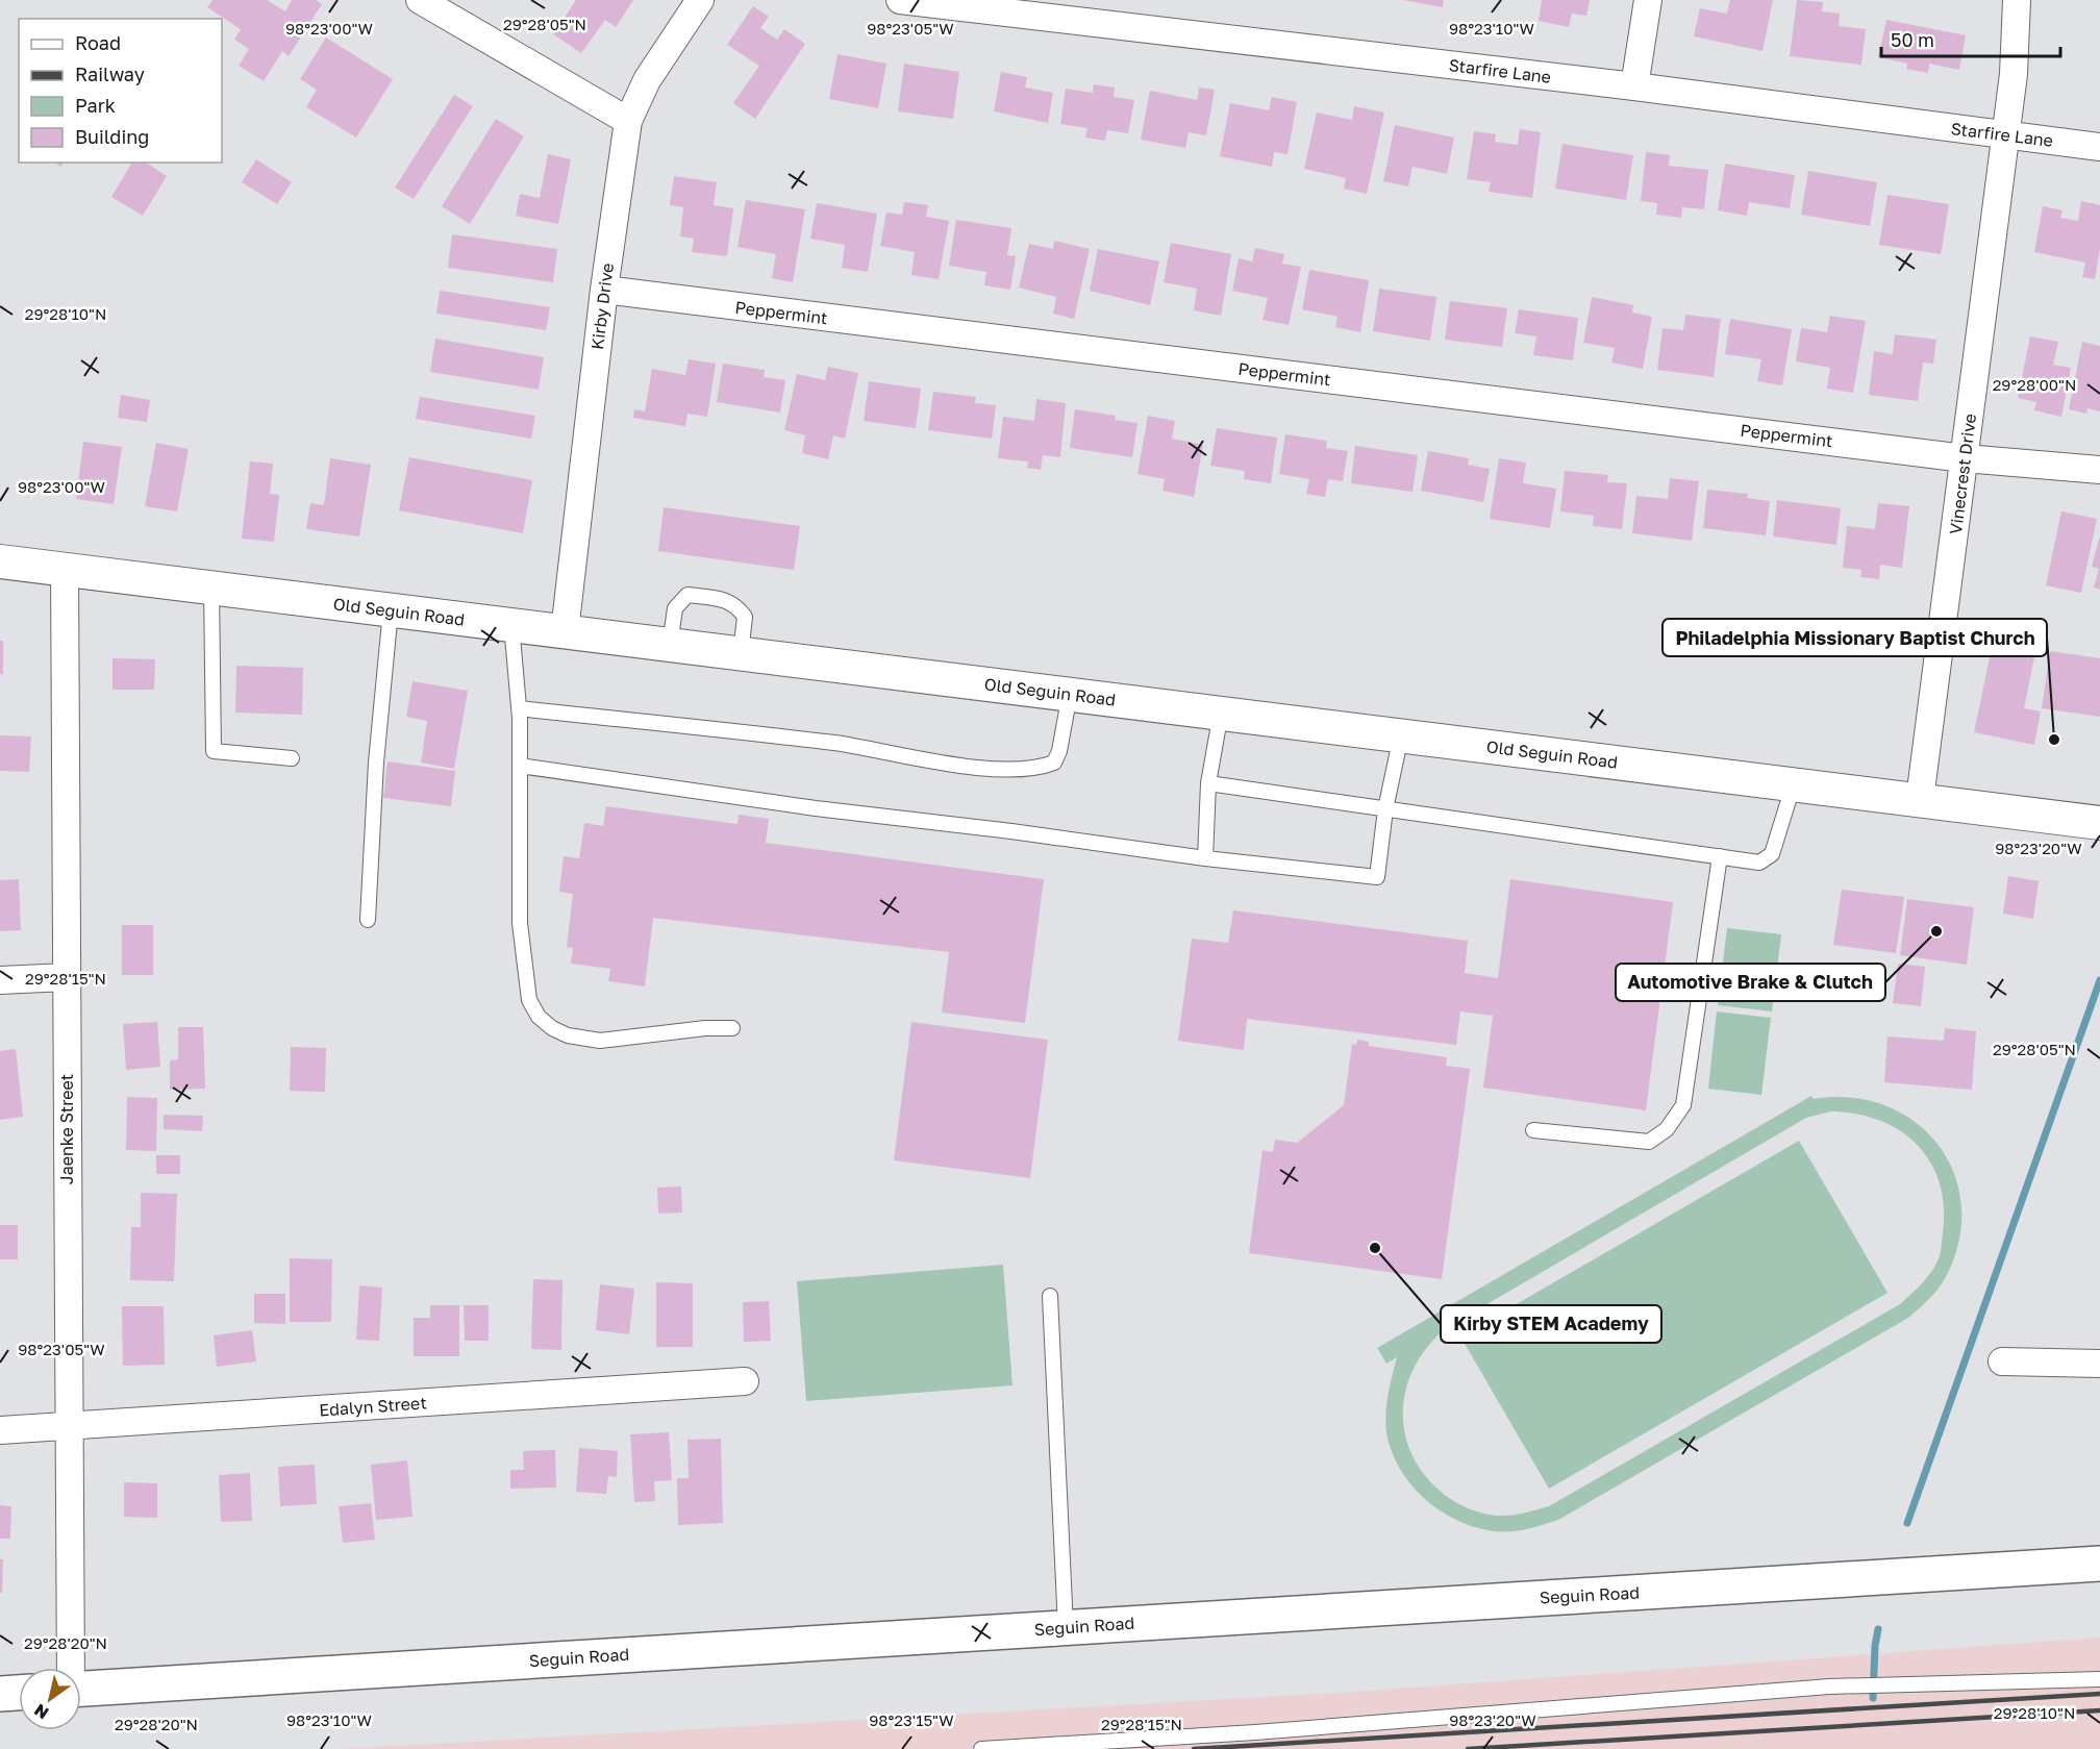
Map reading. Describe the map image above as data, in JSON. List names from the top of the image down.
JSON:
{
  "streets": {
    "main road": ["Seguin Road"],
    "street": [
      "Starfire Lane",
      "Kirby Drive",
      "Peppermint",
      "Vinecrest Drive",
      "Old Seguin Road",
      "Jaenke Street",
      "Edalyn Street"
    ]
  },
  "crossings": [
    ["Starfire Lane", "Vinecrest Drive"],
    ["Kirby Drive", "Peppermint"],
    ["Kirby Drive", "Old Seguin Road"],
    ["Peppermint", "Vinecrest Drive"],
    ["Vinecrest Drive", "Old Seguin Road"],
    ["Old Seguin Road", "Jaenke Street"],
    ["Jaenke Street", "Edalyn Street"]
  ],
  "places": ["Philadelphia Missionary Baptist Church", "Automotive Brake & Clutch", "Kirby STEM Academy"],
  "legend": [
    "Road",
    "Railway",
    "Park",
    "Building"
  ],
  "scale_bar": "50 m",
  "north": "bottom left",
  "coordinates": [
    "29°28'05\"N",
    "98°23'00\"W",
    "98°23'05\"W",
    "98°23'10\"W",
    "29°28'10\"N",
    "29°28'00\"N",
    "98°23'20\"W",
    "29°28'15\"N",
    "29°28'20\"N",
    "98°23'15\"W"
  ]
}
